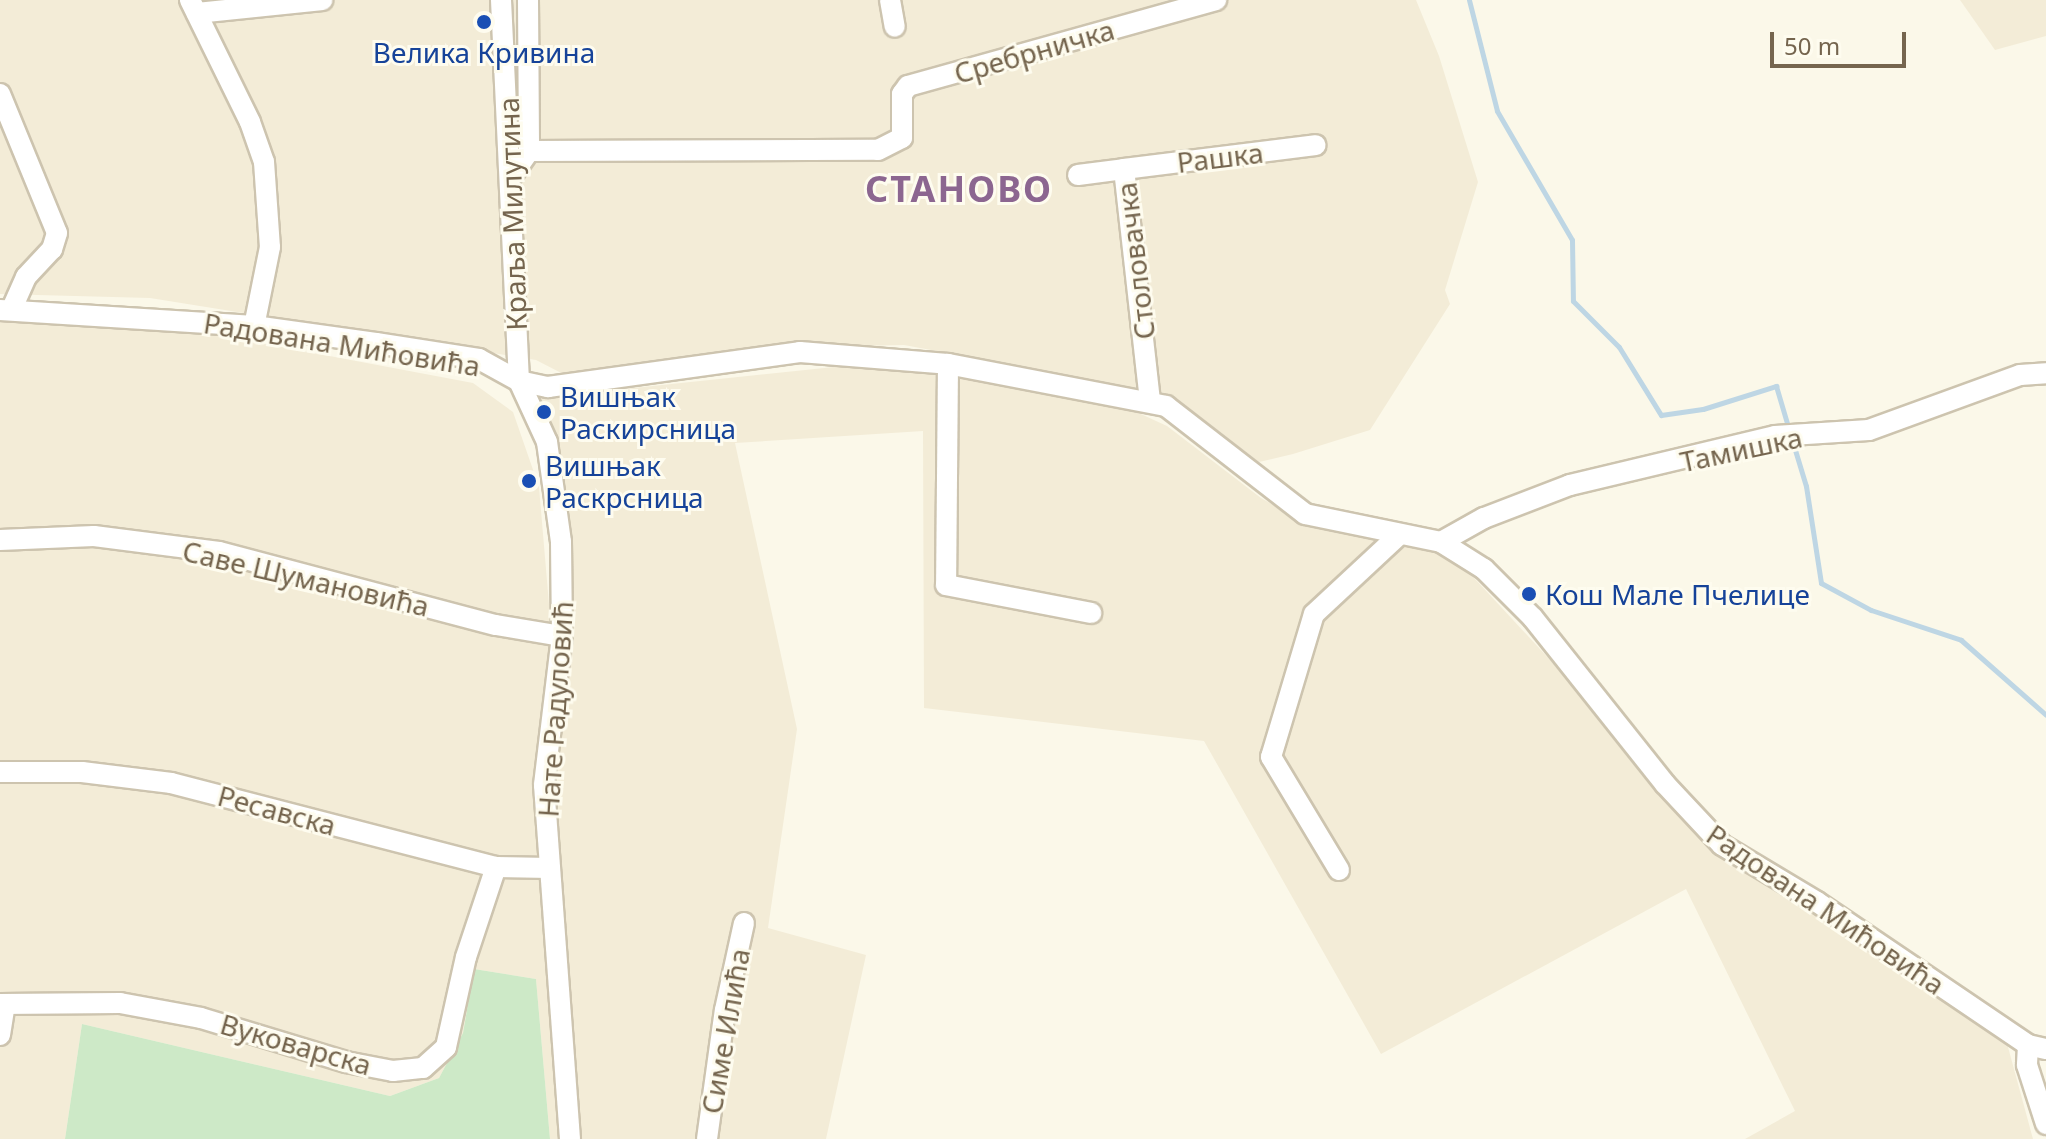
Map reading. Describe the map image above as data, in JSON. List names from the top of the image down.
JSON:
{
  "streets": {
    "street": [
      "Сребрничка",
      "Рашка",
      "Краља Милутина",
      "Столовачка",
      "Радована Мићовића",
      "Тамишка",
      "Саве Шумановића",
      "Нате Радуловић",
      "Ресавска",
      "Симе Илића",
      "Вуковарска"
    ]
  },
  "crossings": [
    ["Рашка", "Столовачка"],
    ["Краља Милутина", "Радована Мићовића"],
    ["Краља Милутина", "Нате Радуловић"],
    ["Столовачка", "Радована Мићовића"],
    ["Радована Мићовића", "Тамишка"],
    ["Радована Мићовића", "Нате Радуловић"],
    ["Саве Шумановића", "Нате Радуловић"],
    ["Нате Радуловић", "Ресавска"],
    ["Ресавска", "Вуковарска"]
  ],
  "districts": ["СТАНОВО"],
  "places": [
    "Велика Кривина",
    "Вишњак Раскирсница",
    "Вишњак Раскрсница",
    "Кош Мале Пчелице"
  ],
  "scale_bar": "50 m"
}
